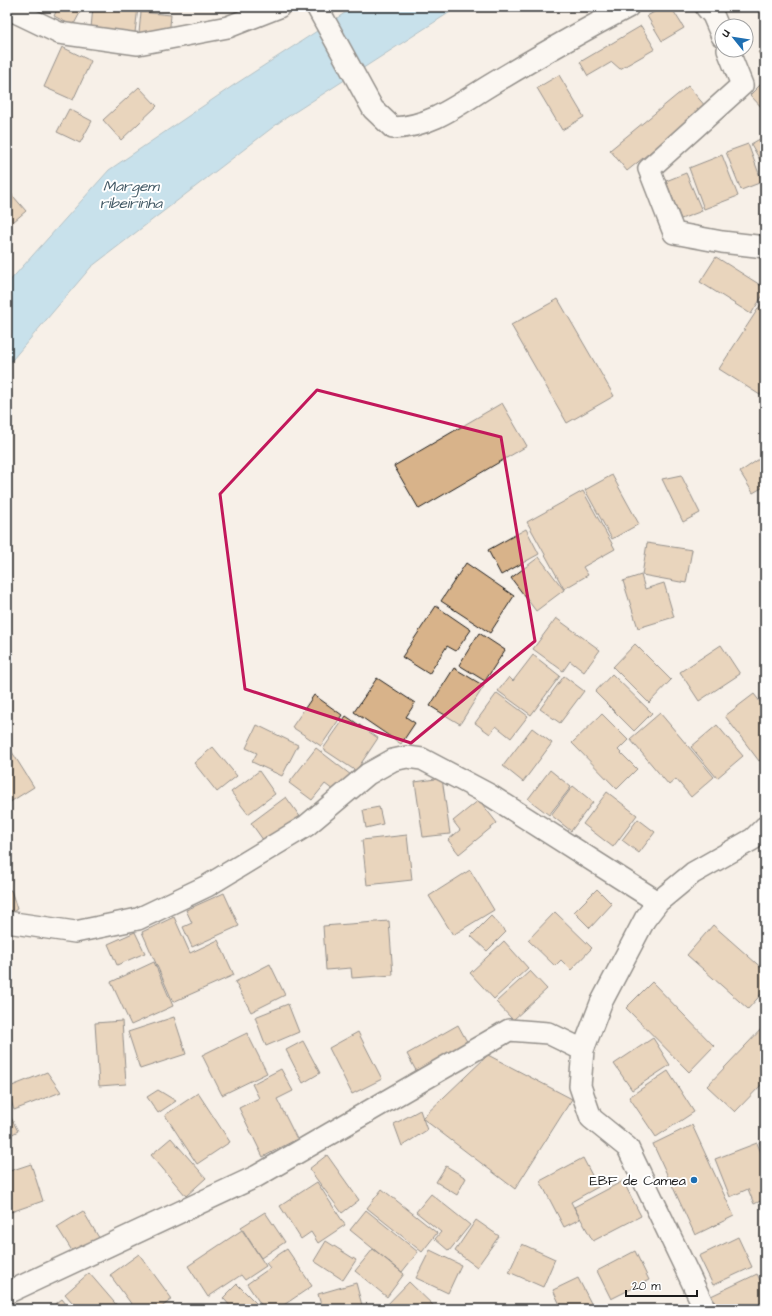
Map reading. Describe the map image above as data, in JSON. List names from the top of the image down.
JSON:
{
  "water": ["Margem ribeirinha"],
  "places": ["EBF de Camea"],
  "scale_bar": "20 m",
  "north": "top left"
}
